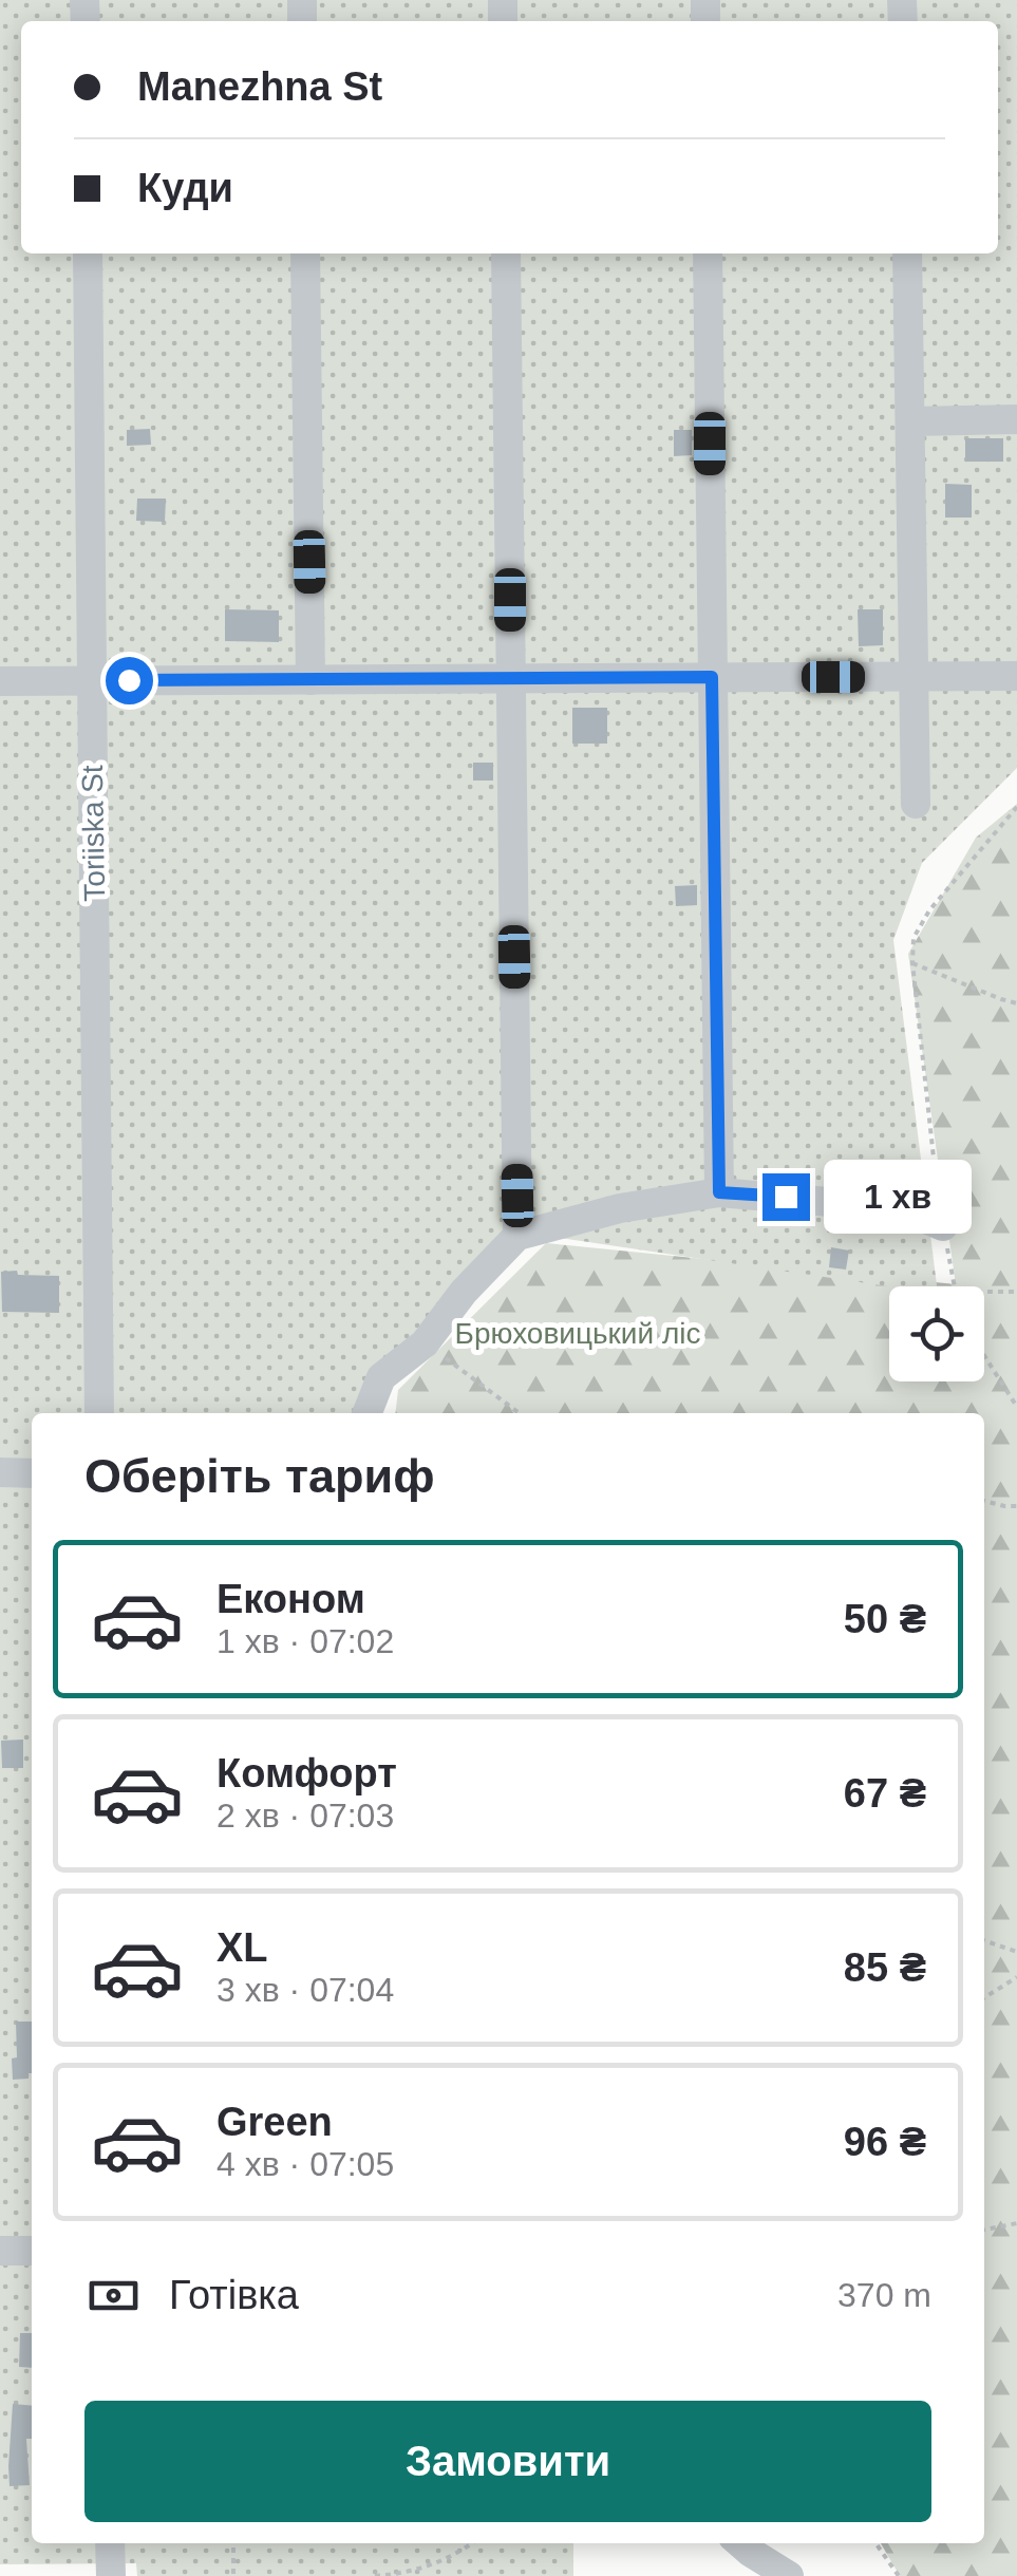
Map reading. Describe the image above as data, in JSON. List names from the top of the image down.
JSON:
{
  "streets": {
    "street": ["Toriiska St"]
  },
  "parks": ["Брюховицький ліс"],
  "page": {
    "banner": ["Manezhna St", "Куди"],
    "bubble": "1 хв",
    "heading": "Оберіть тариф",
    "list": [
      {
        "name": "Економ",
        "note": "1 хв · 07:02",
        "value": "50 ₴"
      },
      {
        "name": "Комфорт",
        "note": "2 хв · 07:03",
        "value": "67 ₴"
      },
      {
        "name": "XL",
        "note": "3 хв · 07:04",
        "value": "85 ₴"
      },
      {
        "name": "Green",
        "note": "4 хв · 07:05",
        "value": "96 ₴"
      }
    ],
    "pay": ["Готівка", "370 m"],
    "buttons": "Замовити"
  }
}
